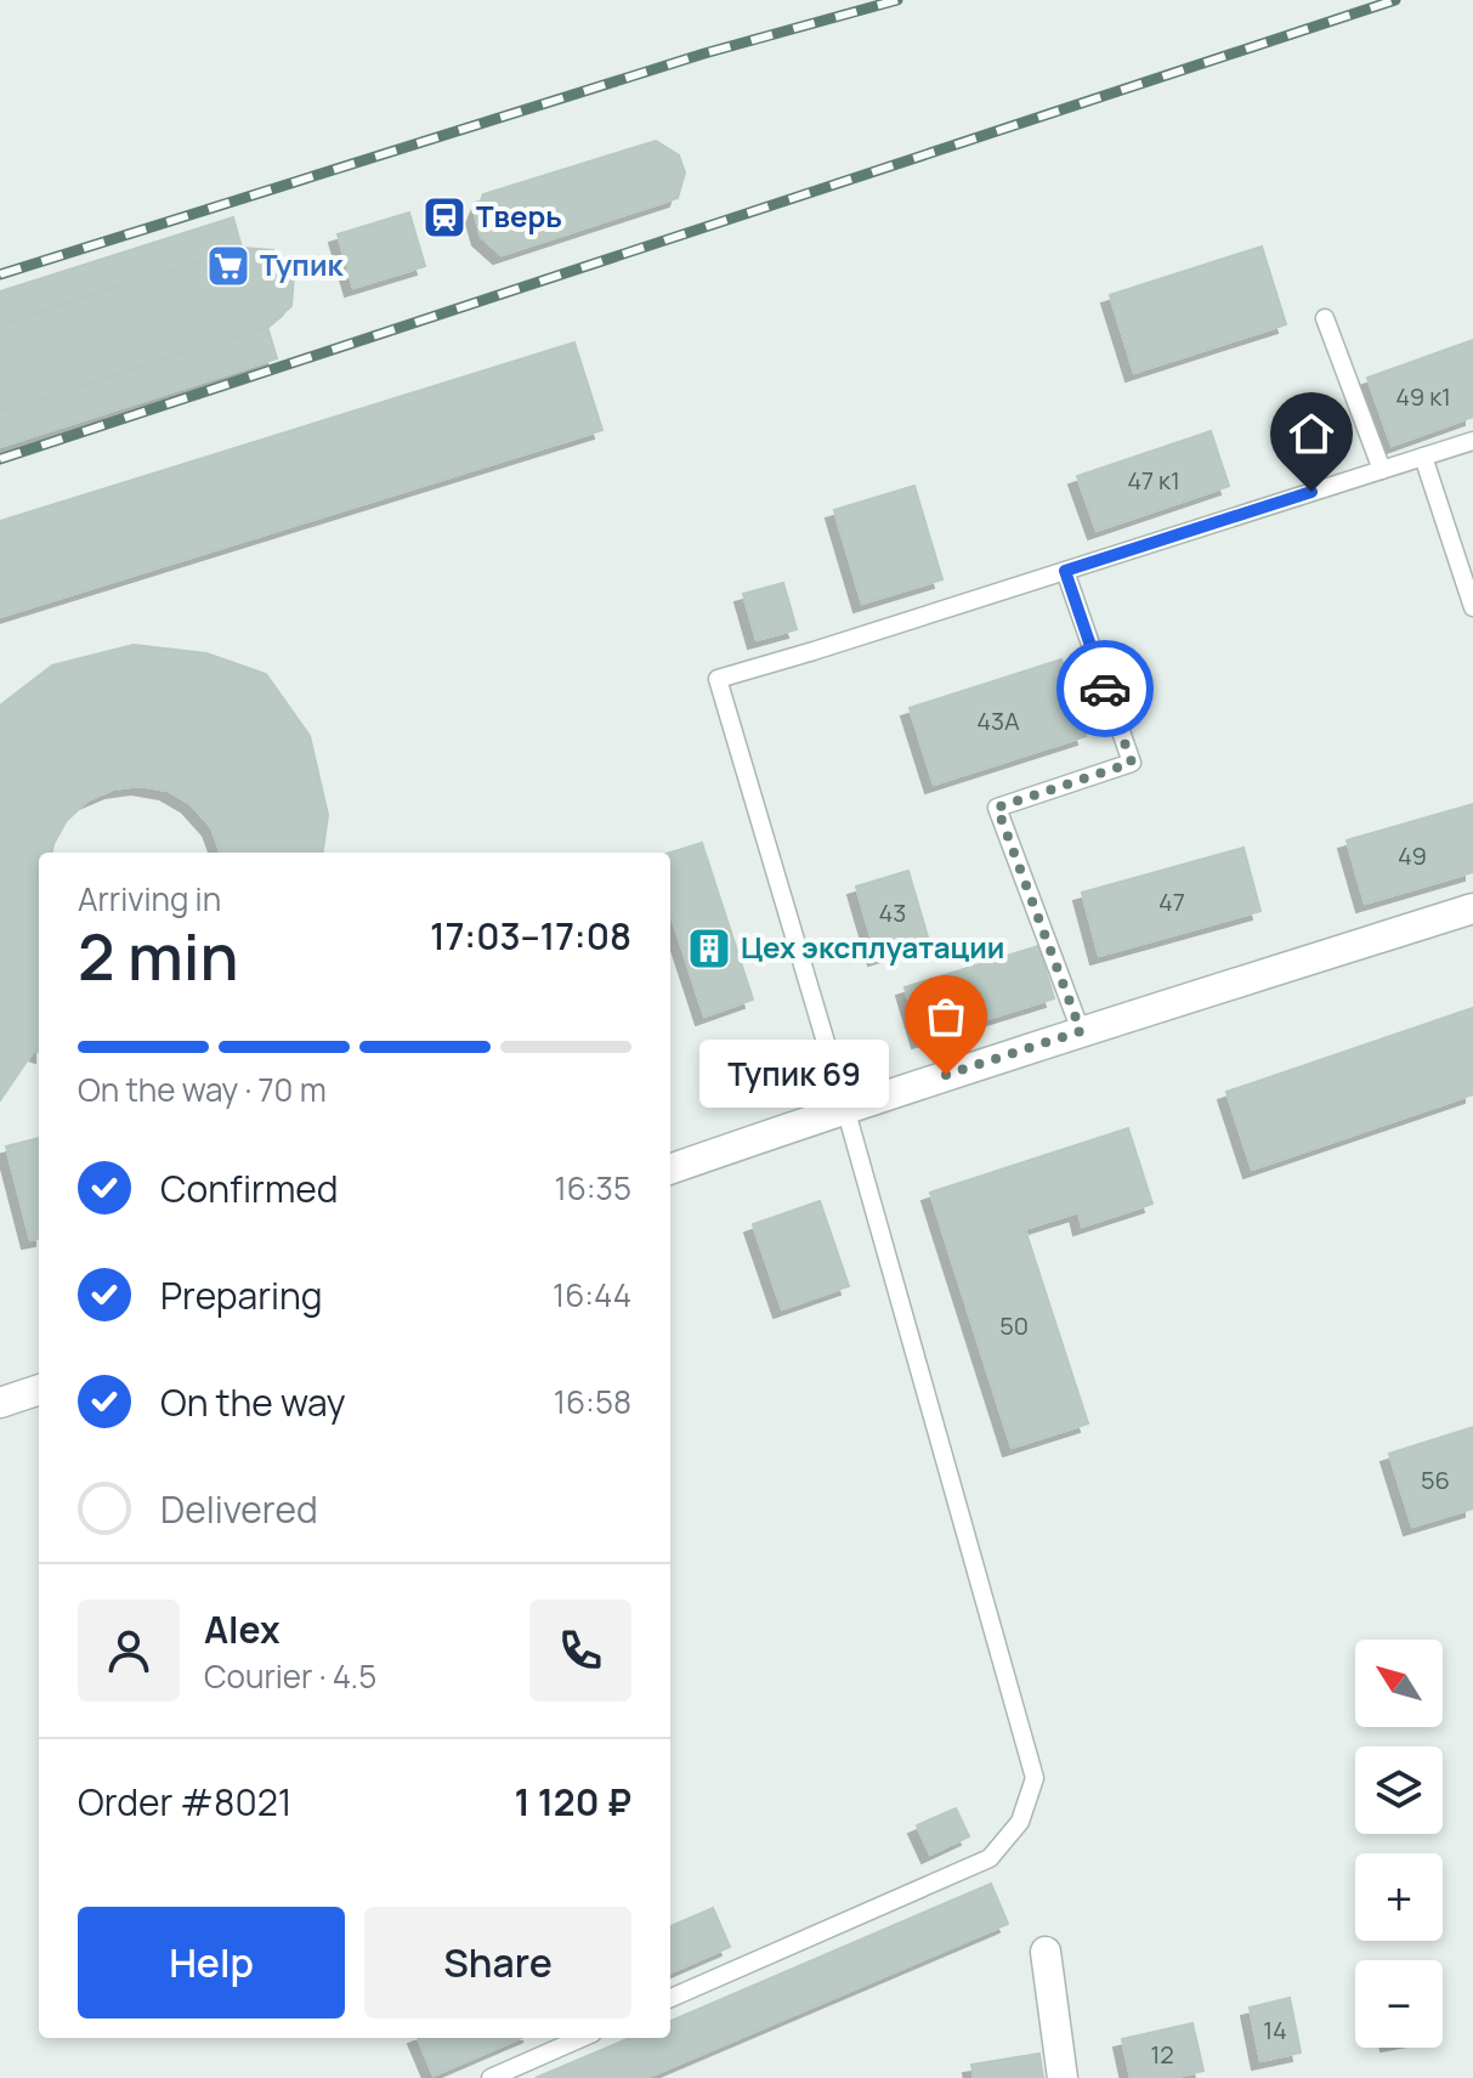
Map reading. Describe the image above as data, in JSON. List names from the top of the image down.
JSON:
{
  "places": {
    "station": ["Тверь"],
    "supermarket": ["Тупик"],
    "building": ["Цех эксплуатации"],
    "other": ["Тупик 69"]
  },
  "house_numbers": [
    "49 к1",
    "47 к1",
    "43А",
    "49",
    "47",
    "43",
    "50",
    "56",
    "14",
    "12"
  ],
  "north": "top left",
  "page": {
    "heading": ["2 min", "Arriving in", "17:03–17:08"],
    "panel": [
      "Alex",
      "Courier · 4.5",
      "Order #8021",
      "1 120 ₽"
    ],
    "bar": "On the way · 70 m",
    "bubble": "Тупик 69",
    "list": [
      ["Confirmed", "16:35"],
      ["Preparing", "16:44"],
      ["On the way", "16:58"],
      "Delivered"
    ],
    "map_buttons": ["+", "−"],
    "buttons": ["Help", "Share"]
  }
}
